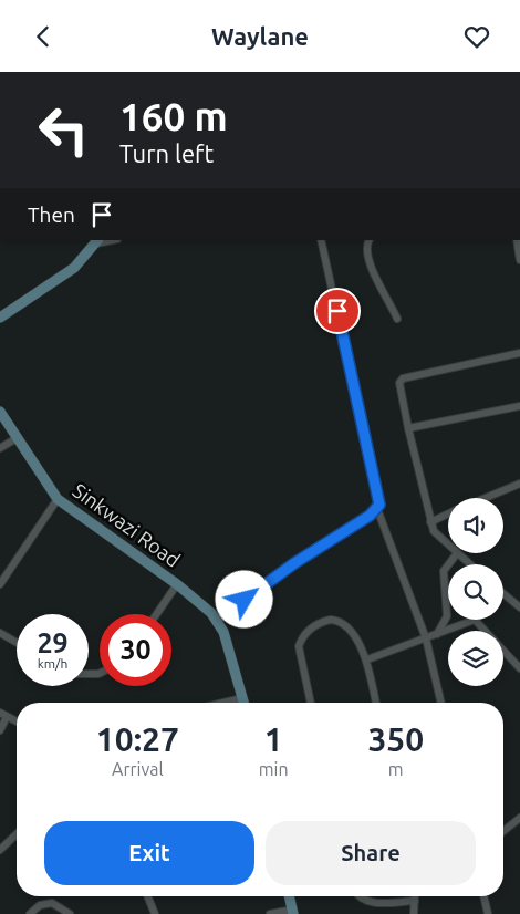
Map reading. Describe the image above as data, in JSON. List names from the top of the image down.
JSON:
{
  "streets": {
    "street": ["Sinkwazi Road"]
  },
  "page": {
    "header": "Waylane",
    "turn": ["160 m", "Turn left"],
    "then": "Then",
    "speed": "29 km/h",
    "limit": "30",
    "eta": [
      "10:27",
      "Arrival",
      "1",
      "min",
      "350",
      "m"
    ],
    "buttons": ["Exit", "Share"]
  }
}
